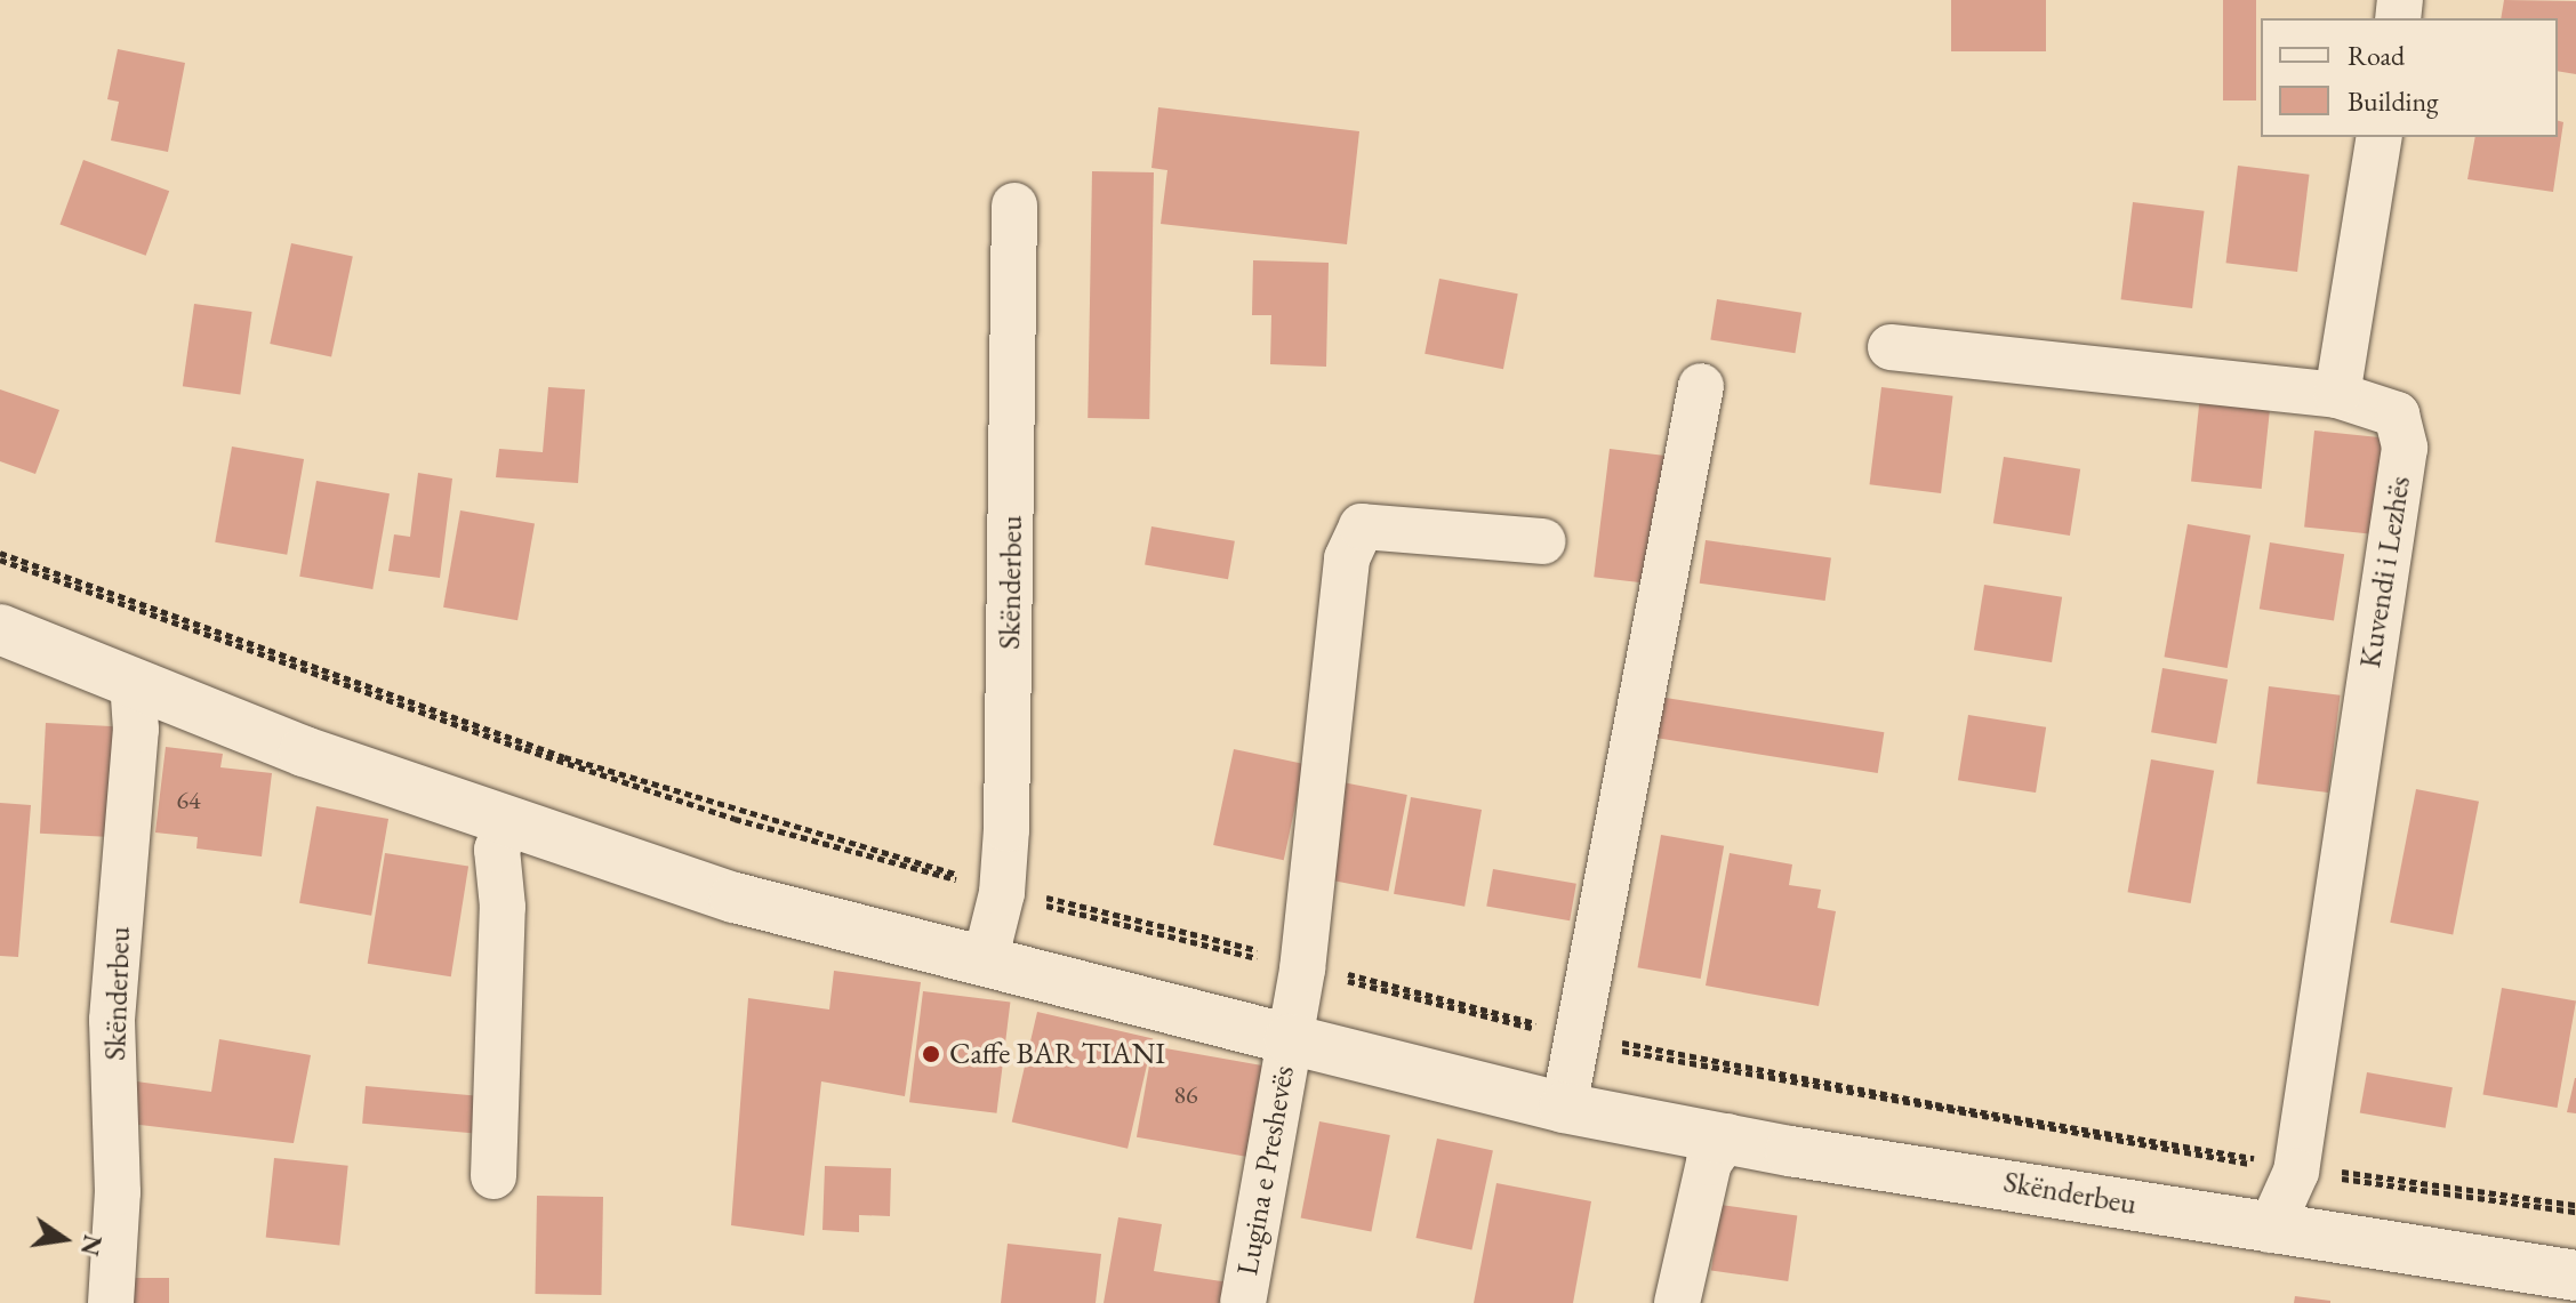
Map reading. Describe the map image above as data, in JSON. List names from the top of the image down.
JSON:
{
  "streets": {
    "main road": ["Skënderbeu"],
    "street": ["Kuvendi i Lezhës", "Lugina e Preshevës"]
  },
  "crossings": [
    ["Kuvendi i Lezhës", "Skënderbeu"],
    ["Skënderbeu", "Lugina e Preshevës"]
  ],
  "places": ["Caffe BAR TIANI"],
  "house_numbers": ["64", "86"],
  "legend": ["Road", "Building"],
  "north": "right"
}
